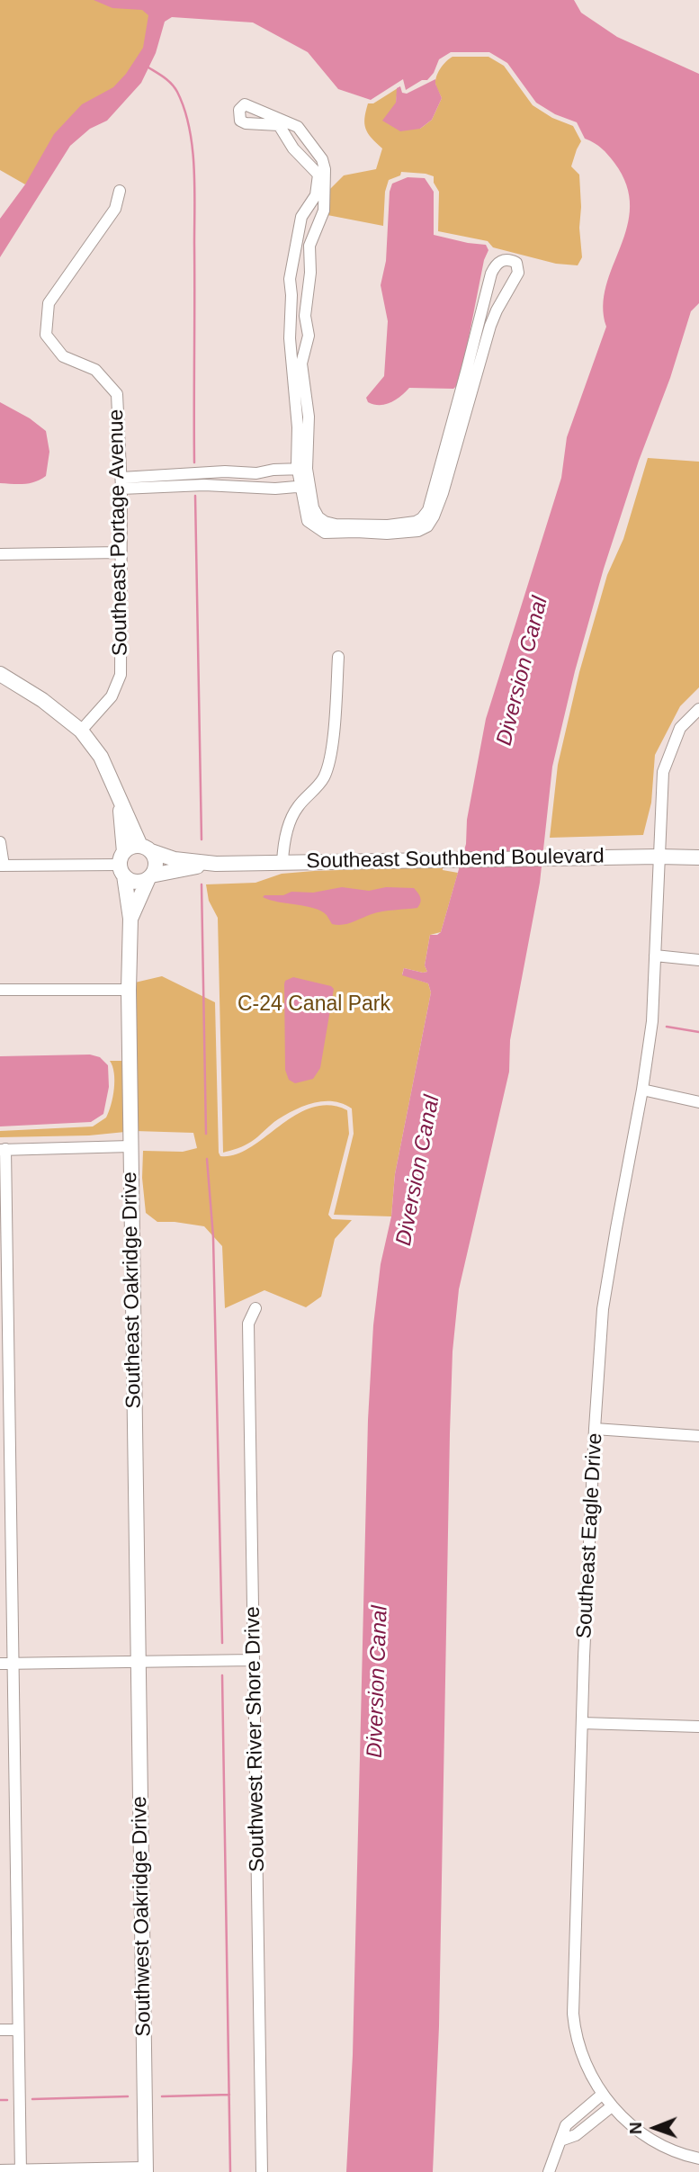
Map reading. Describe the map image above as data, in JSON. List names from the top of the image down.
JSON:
{
  "streets": {
    "street": [
      "Southeast Portage Avenue",
      "Southeast Southbend Boulevard",
      "Southeast Oakridge Drive",
      "Southeast Eagle Drive",
      "Southwest River Shore Drive",
      "Southwest Oakridge Drive"
    ]
  },
  "crossings": [
    ["Southeast Southbend Boulevard", "Southeast Oakridge Drive"],
    ["Southeast Southbend Boulevard", "Southeast Eagle Drive"],
    ["Southeast Oakridge Drive", "Southwest Oakridge Drive"]
  ],
  "water": ["Diversion Canal"],
  "parks": ["C-24 Canal Park"],
  "north": "left"
}
